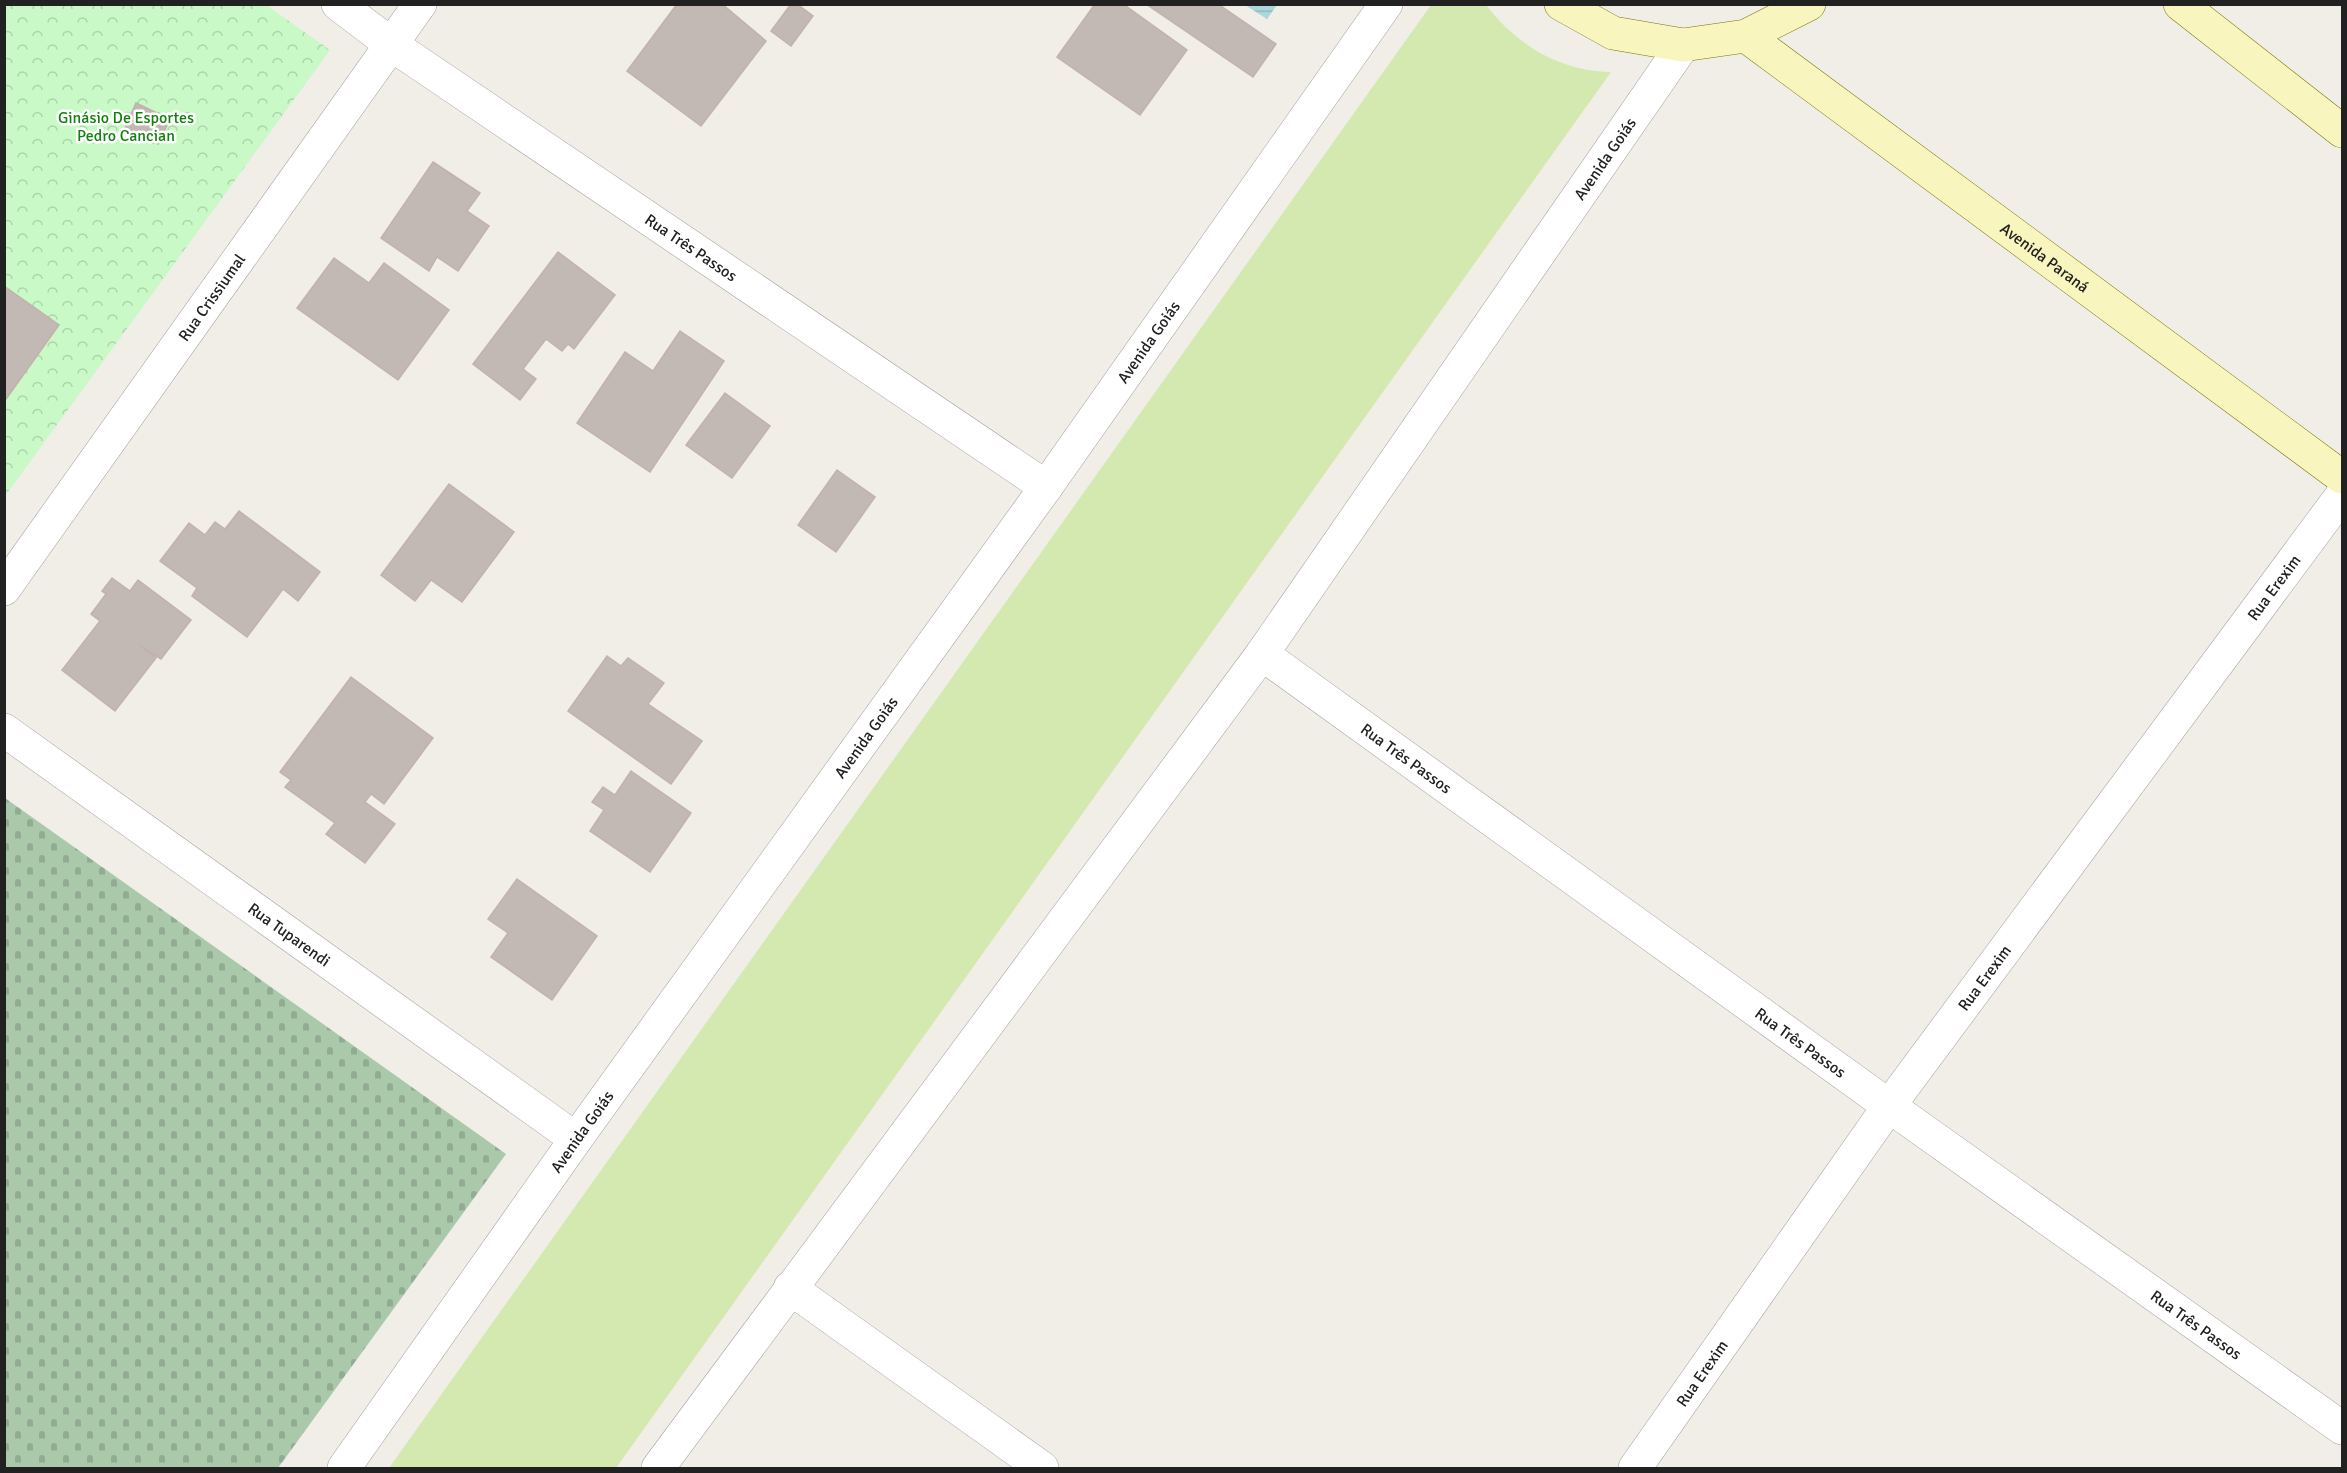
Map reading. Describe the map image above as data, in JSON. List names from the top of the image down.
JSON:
{
  "streets": {
    "main road": ["Avenida Paraná"],
    "street": [
      "Avenida Goiás",
      "Rua Três Passos",
      "Rua Crissiumal",
      "Rua Erexim",
      "Rua Tuparendi"
    ]
  },
  "crossings": [
    ["Avenida Goiás", "Rua Três Passos"],
    ["Avenida Goiás", "Rua Tuparendi"],
    ["Rua Três Passos", "Rua Crissiumal"],
    ["Rua Três Passos", "Rua Erexim"]
  ],
  "parks": ["Ginásio De Esportes Pedro Cancian"]
}
